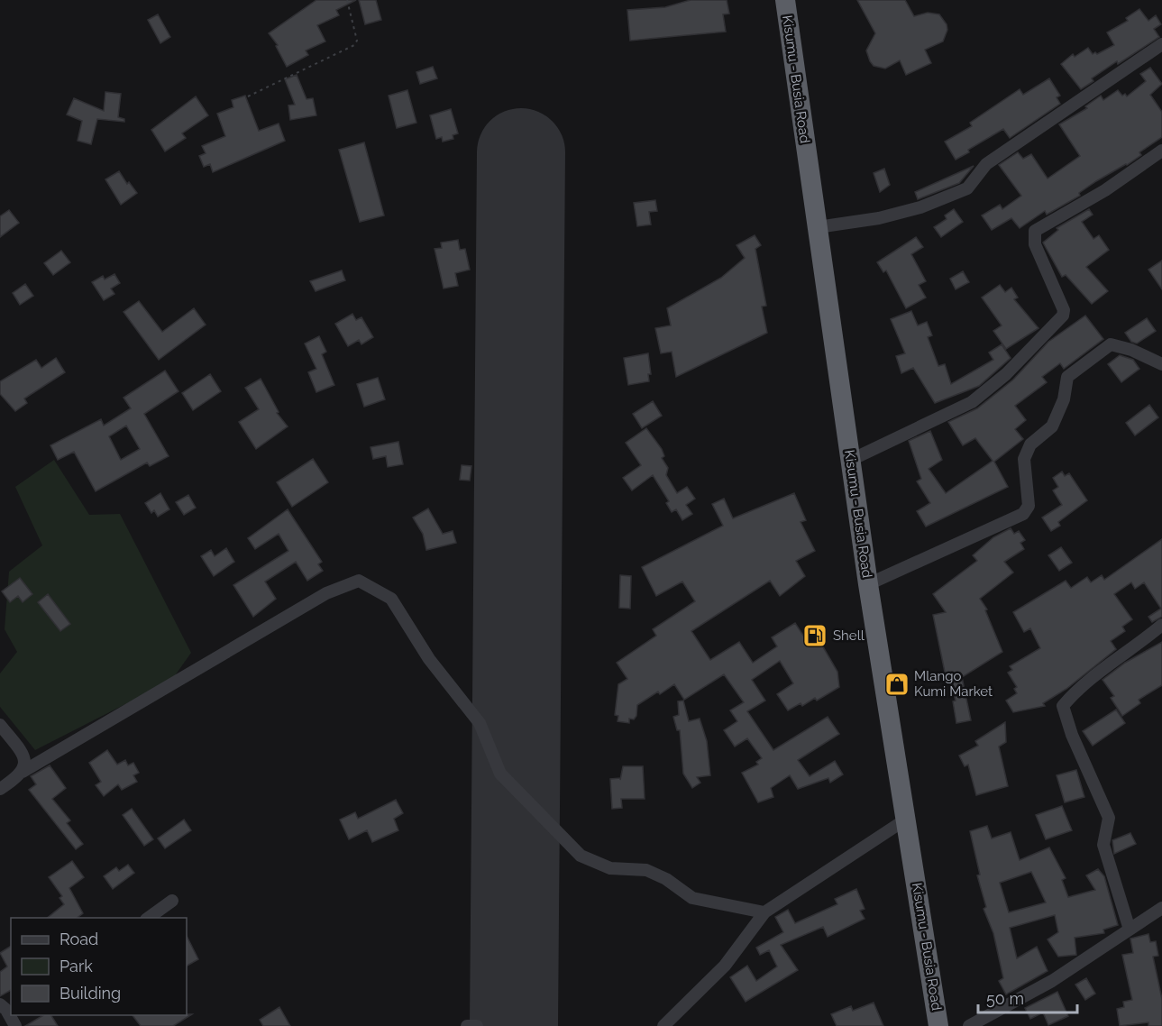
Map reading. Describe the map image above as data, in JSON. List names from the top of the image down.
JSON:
{
  "streets": {
    "highway": ["Kisumu - Busia Road"]
  },
  "places": {
    "fuel station": ["Shell"],
    "shop": ["Mlango Kumi Market"]
  },
  "legend": ["Road", "Park", "Building"],
  "scale_bar": "50 m"
}
